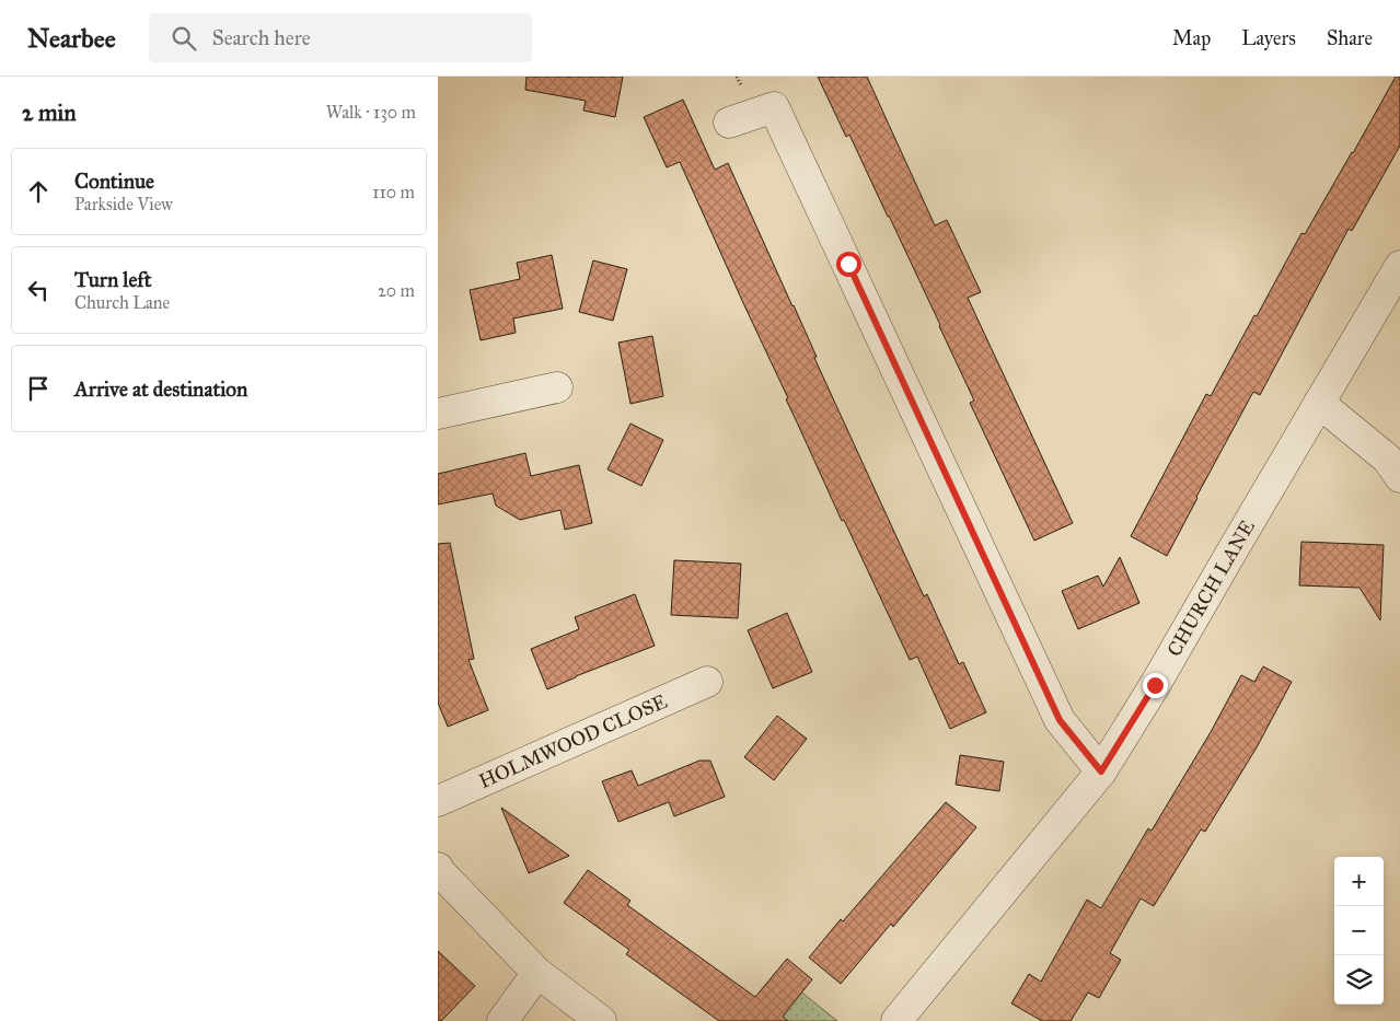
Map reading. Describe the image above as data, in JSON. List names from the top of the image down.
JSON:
{
  "streets": {
    "street": ["CHURCH LANE", "HOLMWOOD CLOSE"]
  },
  "page": {
    "header": "Nearbee",
    "search": "Search here",
    "nav": ["Map", "Layers", "Share"],
    "heading": ["2 min", "Walk · 130 m"],
    "list": [
      ["Continue", "Parkside View", "110 m"],
      ["Turn left", "Church Lane", "20 m"],
      "Arrive at destination"
    ],
    "map_buttons": ["+", "−"]
  }
}
